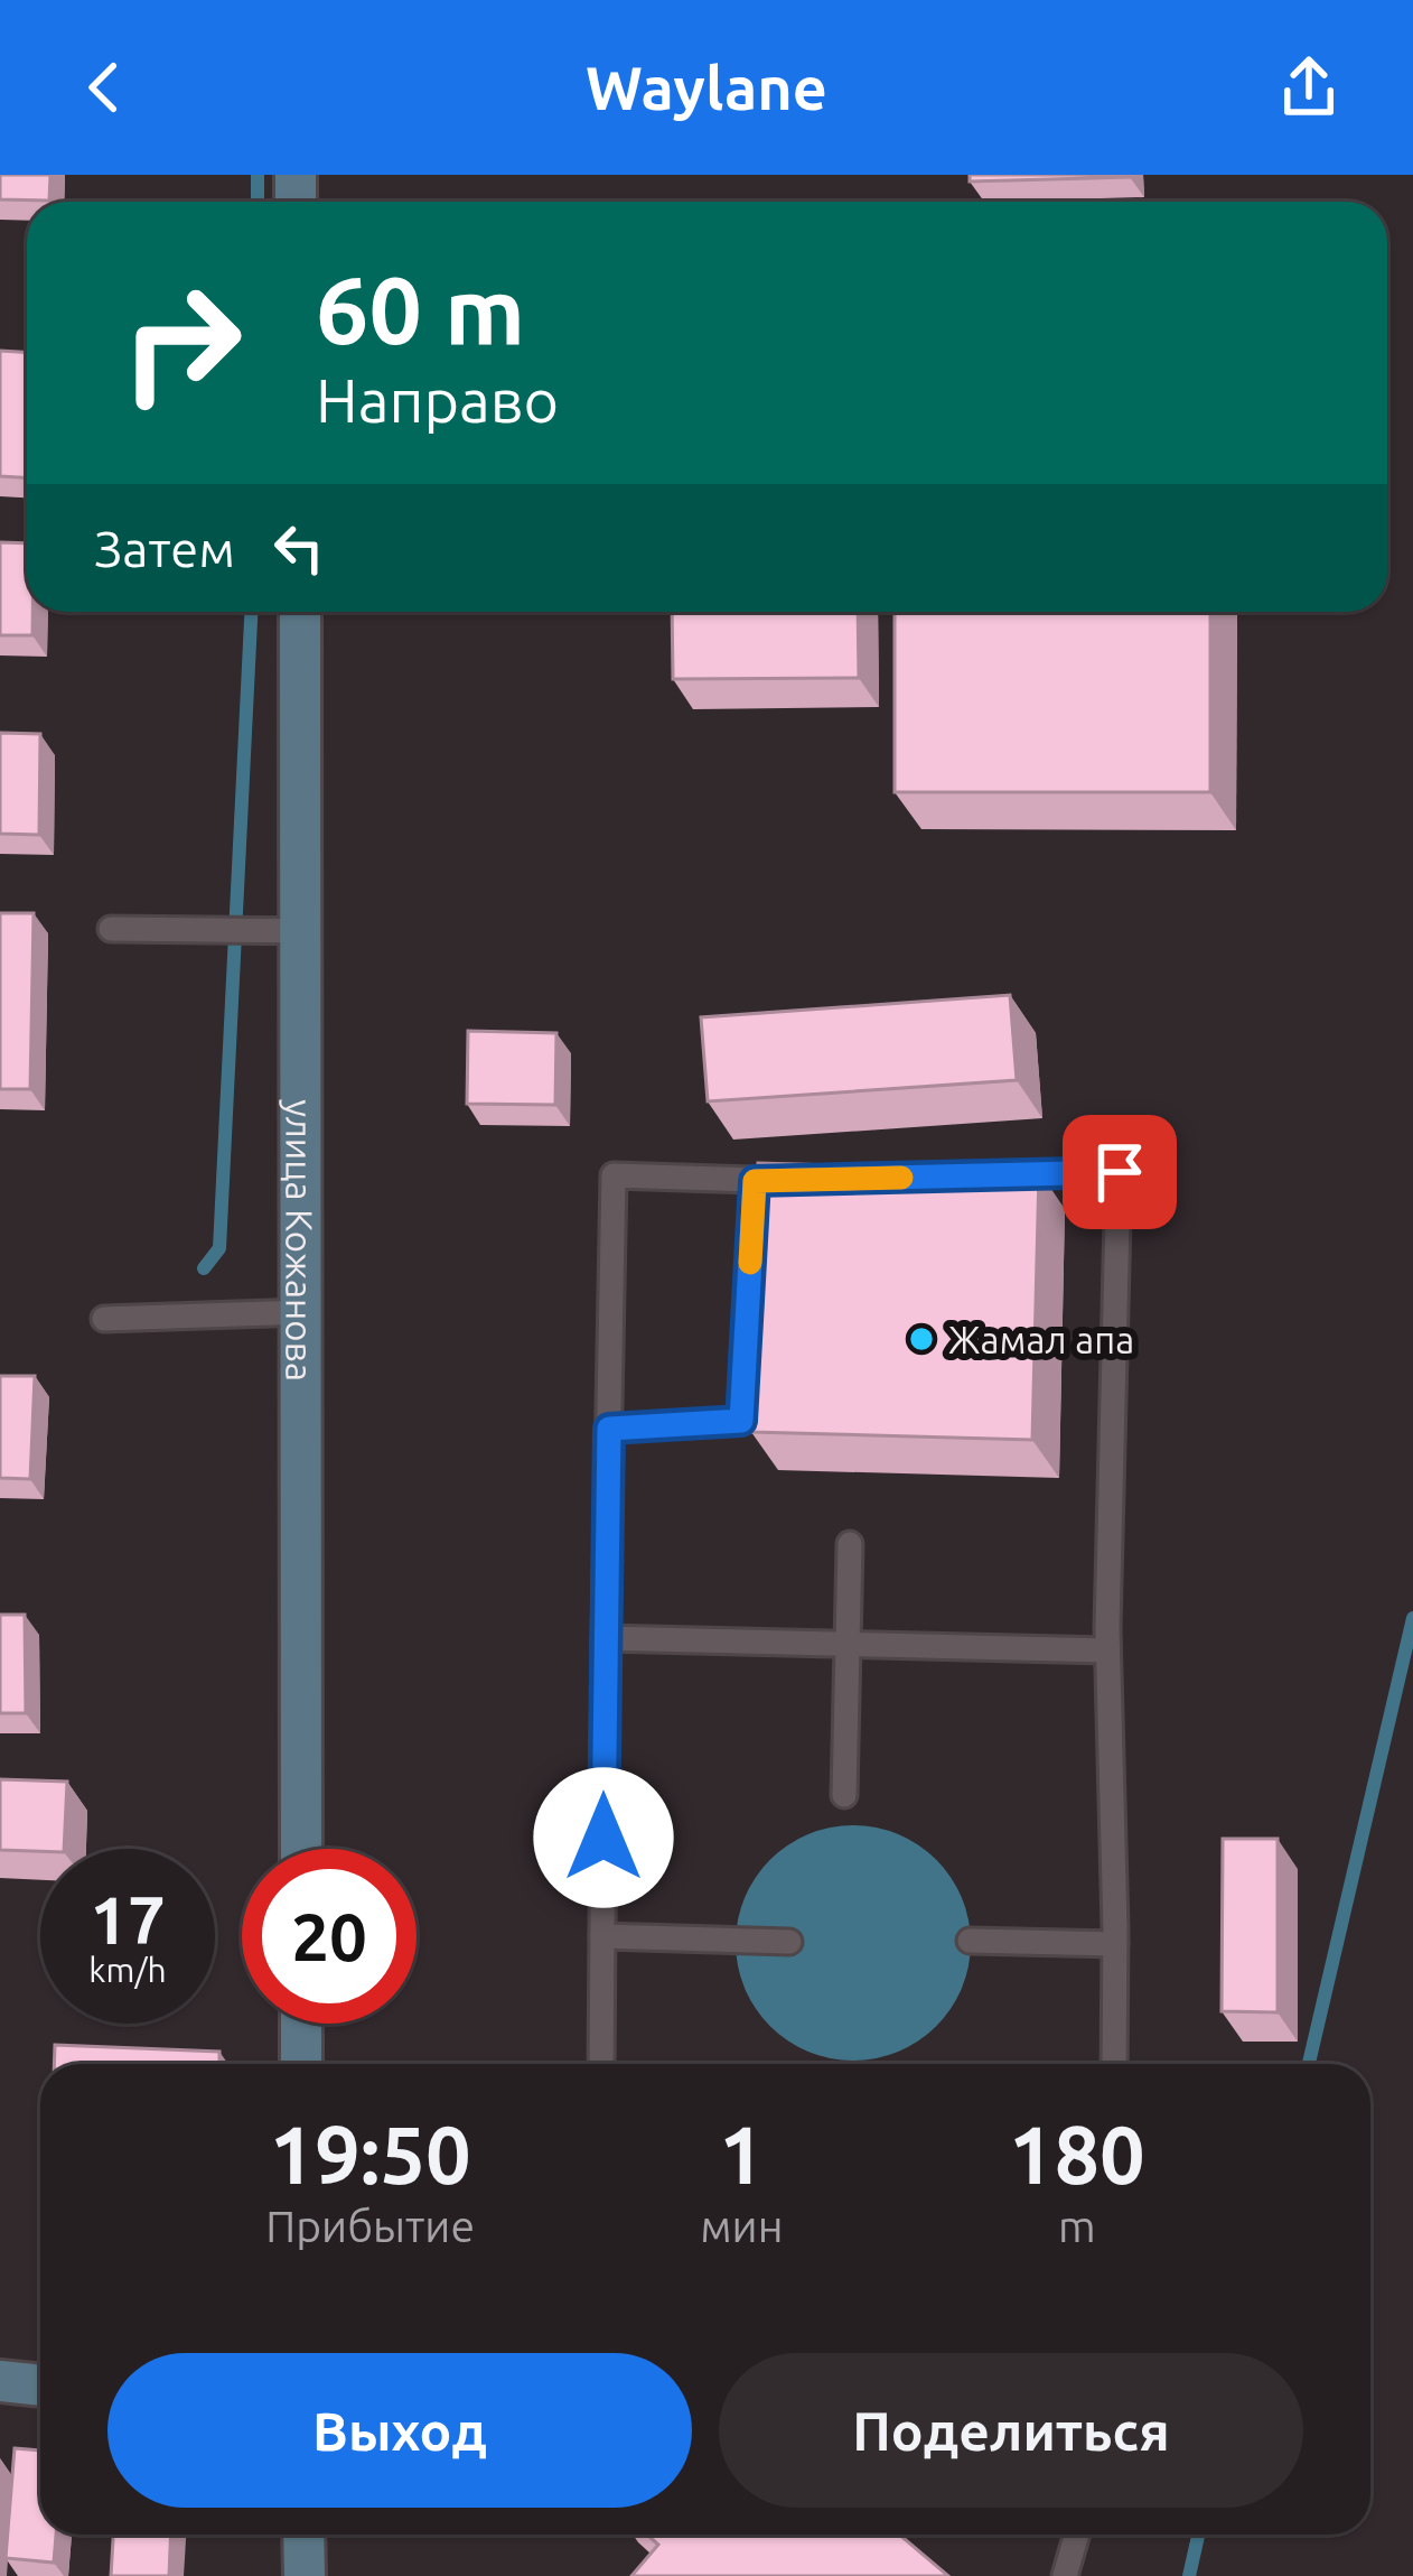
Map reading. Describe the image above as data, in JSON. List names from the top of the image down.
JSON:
{
  "streets": {
    "main road": ["улица Кожанова"]
  },
  "places": ["Жамал апа"],
  "page": {
    "header": "Waylane",
    "turn": ["60 m", "Направо"],
    "then": "Затем",
    "speed": "17 km/h",
    "limit": "20",
    "eta": [
      "19:50",
      "Прибытие",
      "1",
      "мин",
      "180",
      "m"
    ],
    "buttons": ["Выход", "Поделиться"]
  }
}
